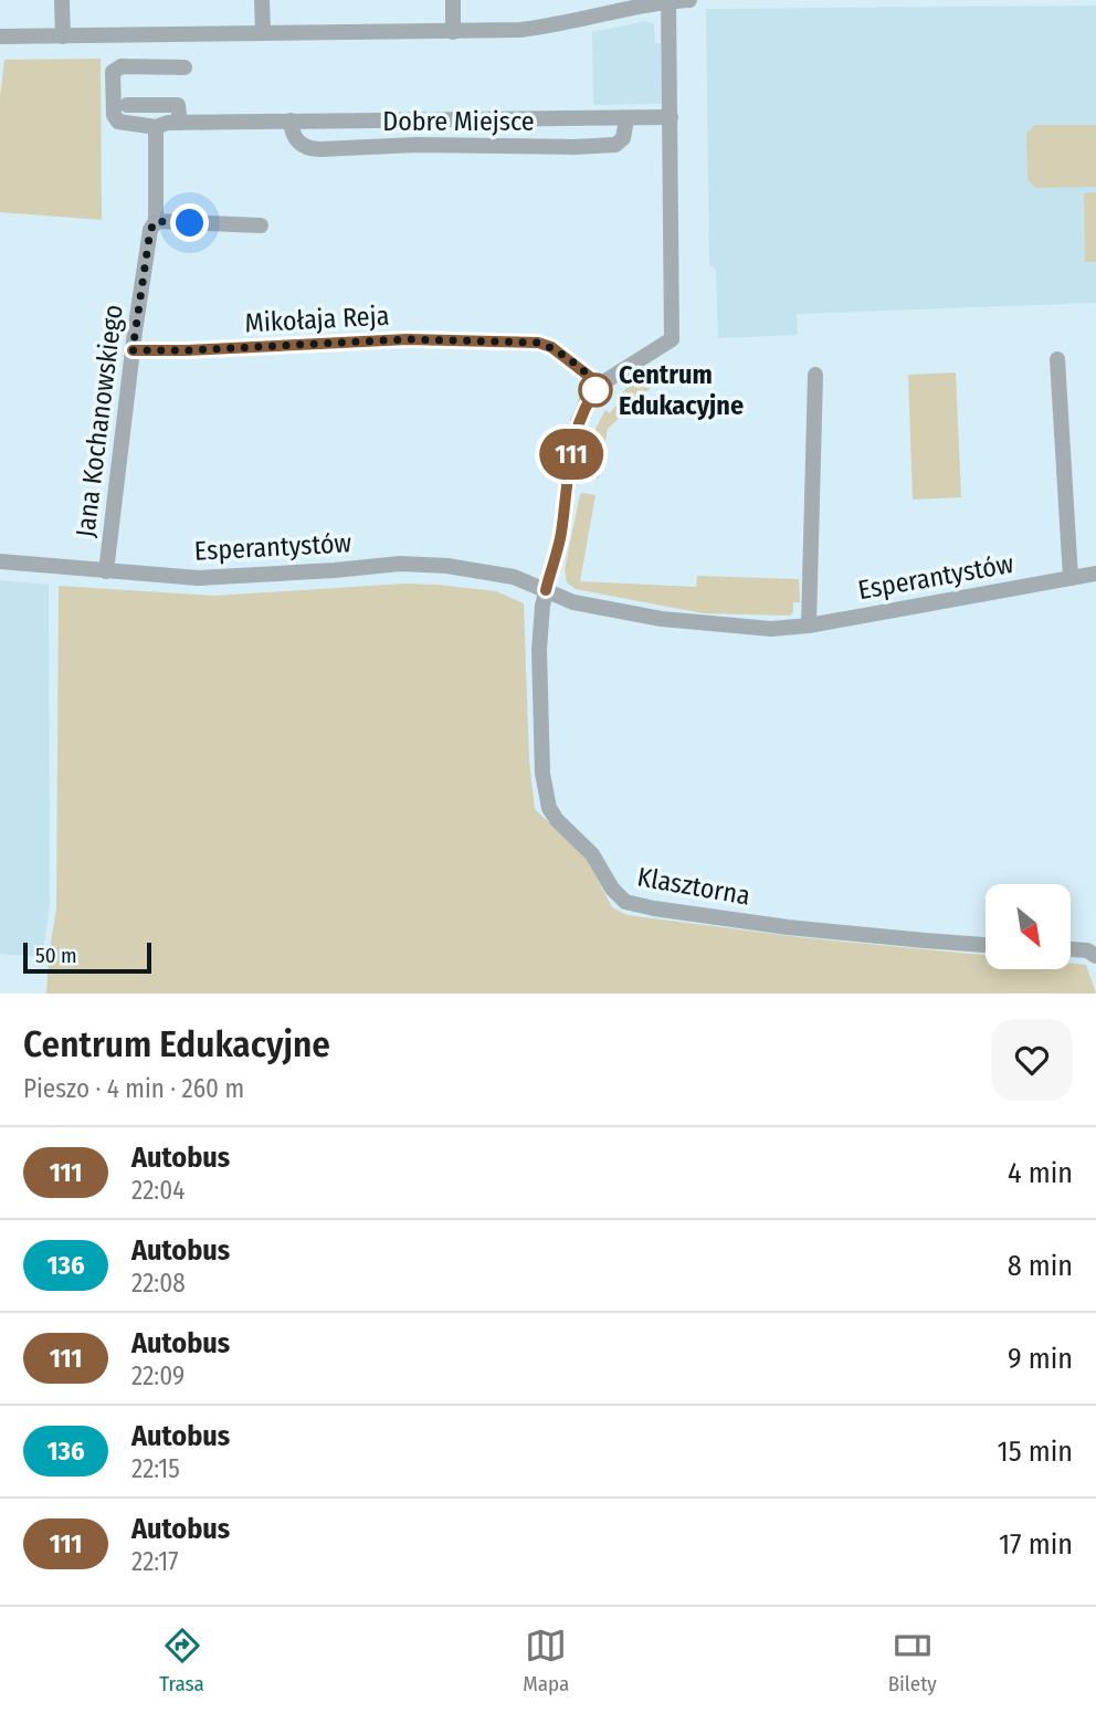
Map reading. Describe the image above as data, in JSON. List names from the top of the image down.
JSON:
{
  "streets": {
    "street": [
      "Dobre Miejsce",
      "Mikołaja Reja",
      "Jana Kochanowskiego",
      "Esperantystów",
      "Klasztorna"
    ]
  },
  "crossings": [
    ["Mikołaja Reja", "Jana Kochanowskiego"],
    ["Jana Kochanowskiego", "Esperantystów"],
    ["Esperantystów", "Klasztorna"]
  ],
  "places": ["Centrum Edukacyjne"],
  "lines": ["bus line 111"],
  "scale_bar": "50 m",
  "north": "bottom right",
  "page": {
    "on_map": "111",
    "scale": "50 m",
    "heading": ["Centrum Edukacyjne", "Pieszo · 4 min · 260 m"],
    "list": [
      {
        "mark": "111",
        "name": "Autobus",
        "note": "22:04",
        "value": "4 min"
      },
      {
        "mark": "136",
        "name": "Autobus",
        "note": "22:08",
        "value": "8 min"
      },
      {
        "mark": "111",
        "name": "Autobus",
        "note": "22:09",
        "value": "9 min"
      },
      {
        "mark": "136",
        "name": "Autobus",
        "note": "22:15",
        "value": "15 min"
      },
      {
        "mark": "111",
        "name": "Autobus",
        "note": "22:17",
        "value": "17 min"
      }
    ],
    "tabs": ["Trasa", "Mapa", "Bilety"]
  }
}
